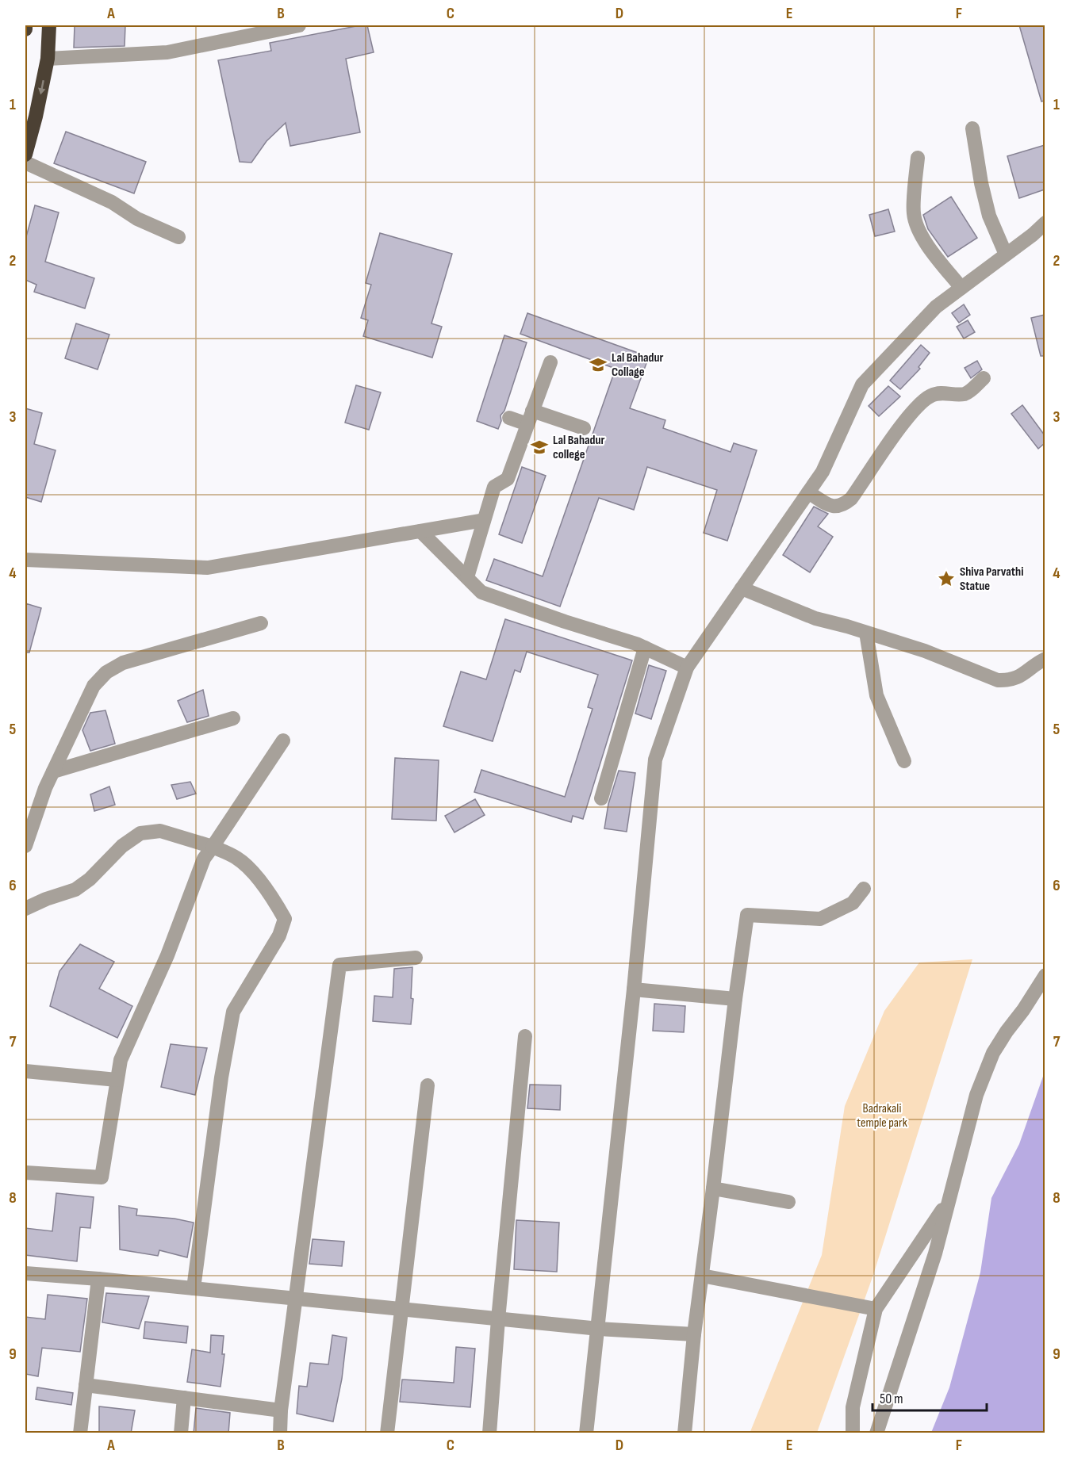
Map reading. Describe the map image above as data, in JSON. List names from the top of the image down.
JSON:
{
  "parks": ["Badrakali temple park"],
  "places": {
    "school or university": ["Lal Bahadur Collage", "Lal Bahadur college"],
    "place": ["Shiva Parvathi Statue"]
  },
  "scale_bar": "50 m",
  "grid": {
    "columns": [
      "A",
      "B",
      "C",
      "D",
      "E",
      "F"
    ],
    "rows": [
      "1",
      "2",
      "3",
      "4",
      "5",
      "6",
      "7",
      "8",
      "9"
    ]
  }
}
